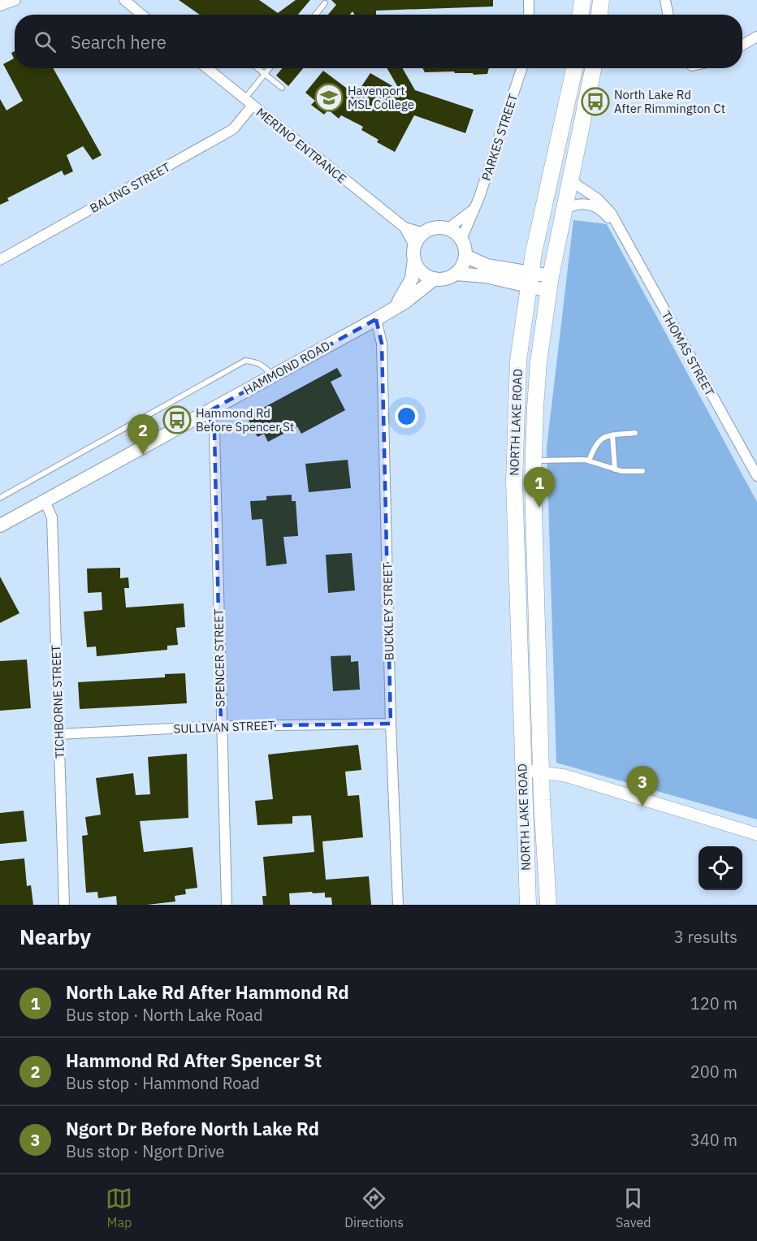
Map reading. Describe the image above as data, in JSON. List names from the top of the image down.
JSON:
{
  "streets": {
    "main road": ["HAMMOND ROAD", "NORTH LAKE ROAD"],
    "street": [
      "PARKES STREET",
      "MERINO ENTRANCE",
      "BALING STREET",
      "THOMAS STREET",
      "BUCKLEY STREET",
      "SPENCER STREET",
      "TICHBORNE STREET",
      "SULLIVAN STREET"
    ]
  },
  "crossings": [
    ["PARKES STREET", "MERINO ENTRANCE"],
    ["PARKES STREET", "HAMMOND ROAD"],
    ["MERINO ENTRANCE", "BALING STREET"],
    ["MERINO ENTRANCE", "HAMMOND ROAD"],
    ["THOMAS STREET", "NORTH LAKE ROAD"],
    ["HAMMOND ROAD", "BUCKLEY STREET"],
    ["HAMMOND ROAD", "SPENCER STREET"],
    ["HAMMOND ROAD", "TICHBORNE STREET"],
    ["BUCKLEY STREET", "SULLIVAN STREET"],
    ["SPENCER STREET", "SULLIVAN STREET"],
    ["TICHBORNE STREET", "SULLIVAN STREET"]
  ],
  "places": {
    "school or university": ["Havenport MSL College"],
    "bus stop": ["North Lake Rd After Rimmington Ct", "Hammond Rd Before Spencer St"]
  },
  "page": {
    "search": "Search here",
    "pins": ["2", "1", "3"],
    "heading": ["Nearby", "3 results"],
    "list": [
      {
        "mark": "1",
        "name": "North Lake Rd After Hammond Rd",
        "note": "Bus stop · North Lake Road",
        "value": "120 m"
      },
      {
        "mark": "2",
        "name": "Hammond Rd After Spencer St",
        "note": "Bus stop · Hammond Road",
        "value": "200 m"
      },
      {
        "mark": "3",
        "name": "Ngort Dr Before North Lake Rd",
        "note": "Bus stop · Ngort Drive",
        "value": "340 m"
      }
    ],
    "nav": ["Map", "Directions", "Saved"]
  }
}
